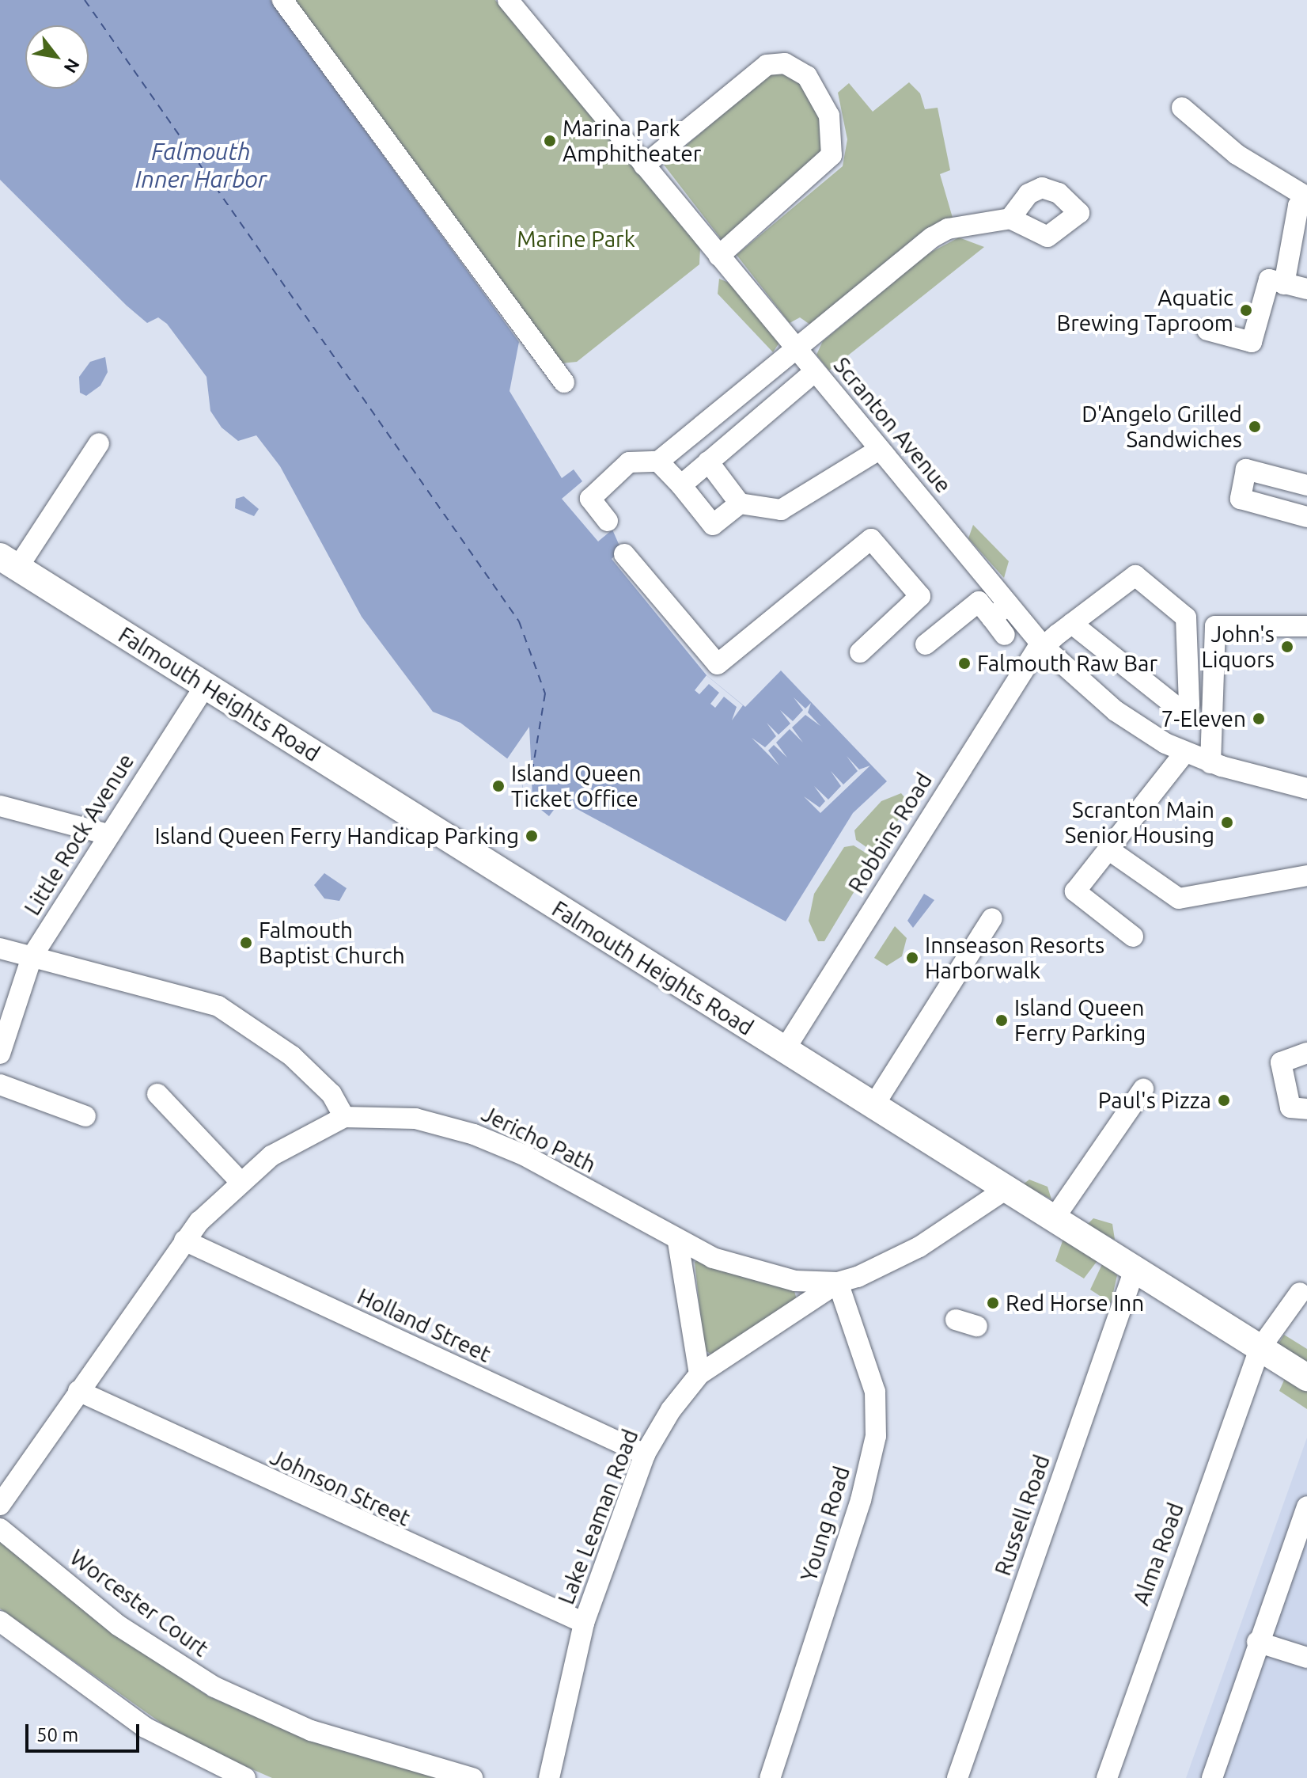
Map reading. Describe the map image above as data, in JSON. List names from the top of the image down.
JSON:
{
  "streets": {
    "main road": ["Falmouth Heights Road"],
    "street": [
      "Scranton Avenue",
      "Robbins Road",
      "Little Rock Avenue",
      "Jericho Path",
      "Holland Street",
      "Johnson Street",
      "Russell Road",
      "Lake Leaman Road",
      "Young Road",
      "Alma Road",
      "Worcester Court"
    ]
  },
  "crossings": [
    ["Scranton Avenue", "Robbins Road"],
    ["Falmouth Heights Road", "Robbins Road"],
    ["Falmouth Heights Road", "Little Rock Avenue"],
    ["Falmouth Heights Road", "Jericho Path"],
    ["Falmouth Heights Road", "Russell Road"],
    ["Falmouth Heights Road", "Alma Road"],
    ["Jericho Path", "Holland Street"],
    ["Jericho Path", "Johnson Street"],
    ["Jericho Path", "Lake Leaman Road"],
    ["Jericho Path", "Young Road"],
    ["Holland Street", "Lake Leaman Road"],
    ["Johnson Street", "Lake Leaman Road"],
    ["Lake Leaman Road", "Young Road"]
  ],
  "water": ["Falmouth Inner Harbor"],
  "parks": ["Marine Park"],
  "places": [
    "Marina Park Amphitheater",
    "Aquatic Brewing Taproom",
    "D'Angelo Grilled Sandwiches",
    "John's Liquors",
    "Falmouth Raw Bar",
    "7-Eleven",
    "Island Queen Ticket Office",
    "Scranton Main Senior Housing",
    "Island Queen Ferry Handicap Parking",
    "Falmouth Baptist Church",
    "Innseason Resorts Harborwalk",
    "Island Queen Ferry Parking",
    "Paul's Pizza",
    "Red Horse Inn"
  ],
  "scale_bar": "50 m",
  "north": "bottom right"
}
